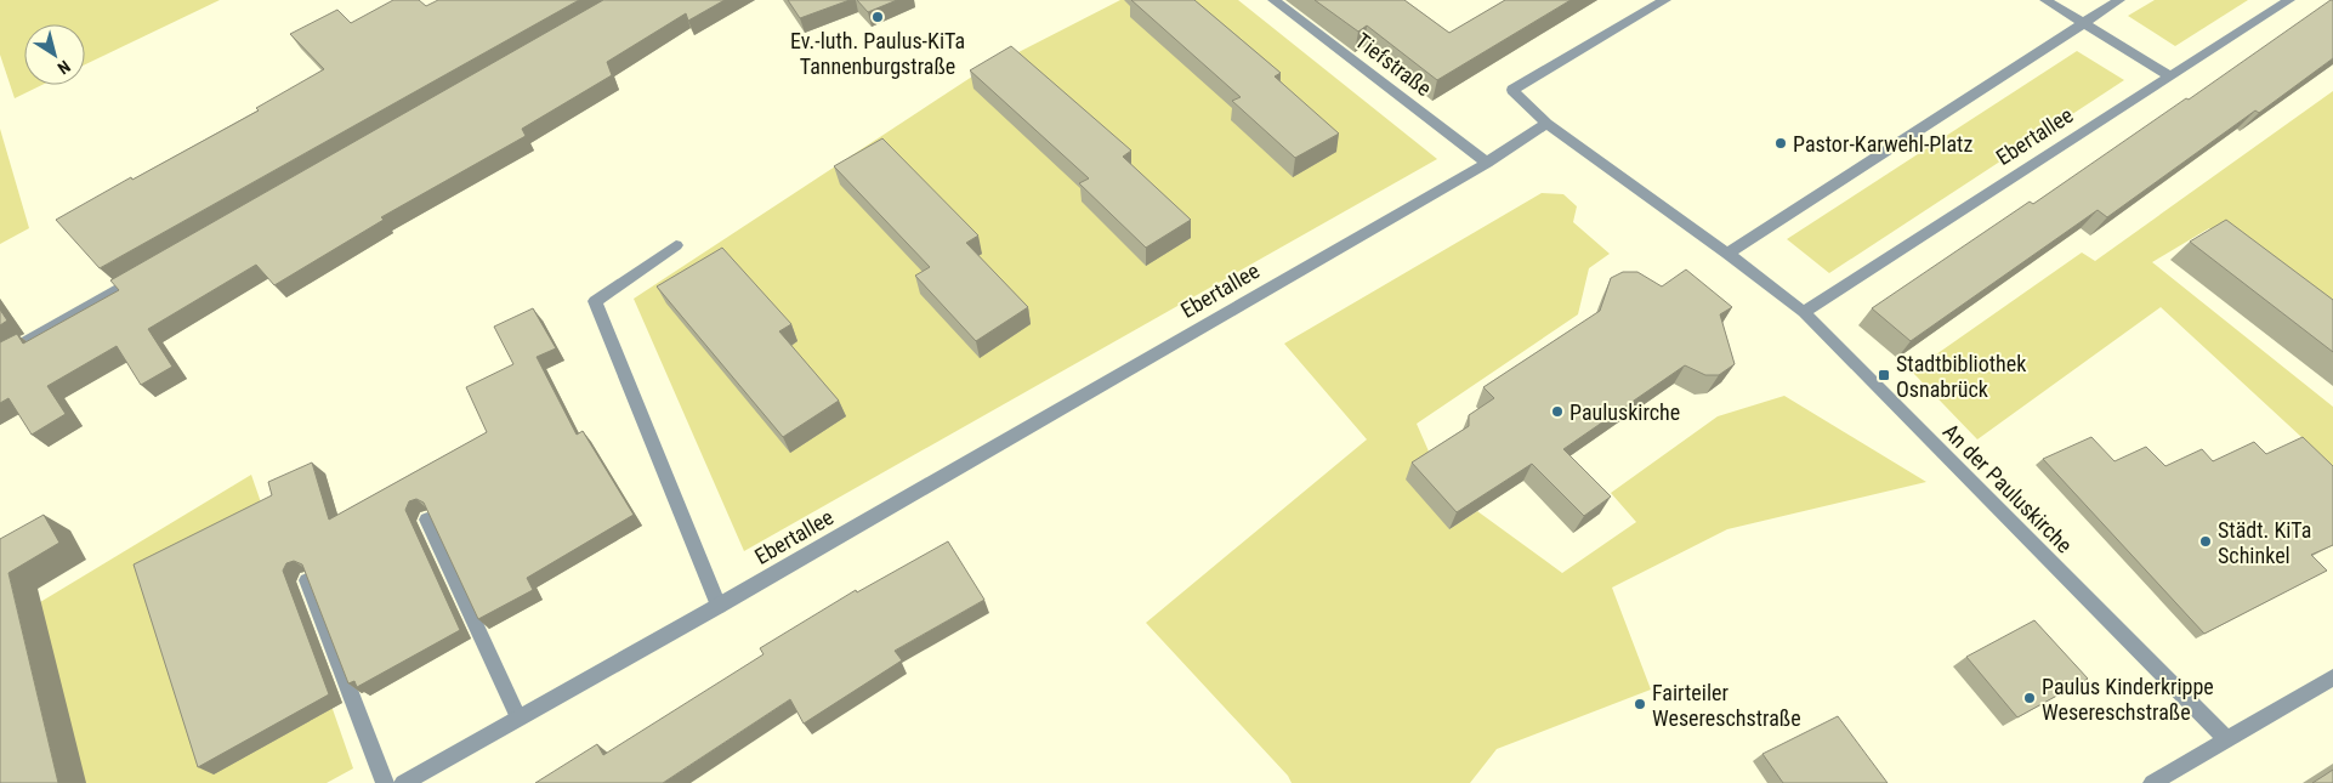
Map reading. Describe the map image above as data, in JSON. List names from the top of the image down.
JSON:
{
  "streets": {
    "street": ["Tiefstraße", "Ebertallee", "An der Pauluskirche"]
  },
  "crossings": [
    ["Tiefstraße", "Ebertallee"],
    ["Ebertallee", "An der Pauluskirche"]
  ],
  "places": {
    "other": [
      "Ev.-luth. Paulus-KiTa Tannenburgstraße",
      "Pastor-Karwehl-Platz",
      "Pauluskirche",
      "Städt. KiTa Schinkel",
      "Paulus Kinderkrippe Wesereschstraße",
      "Fairteiler Wesereschstraße"
    ],
    "transit": ["Stadtbibliothek Osnabrück"]
  },
  "north": "bottom right"
}
